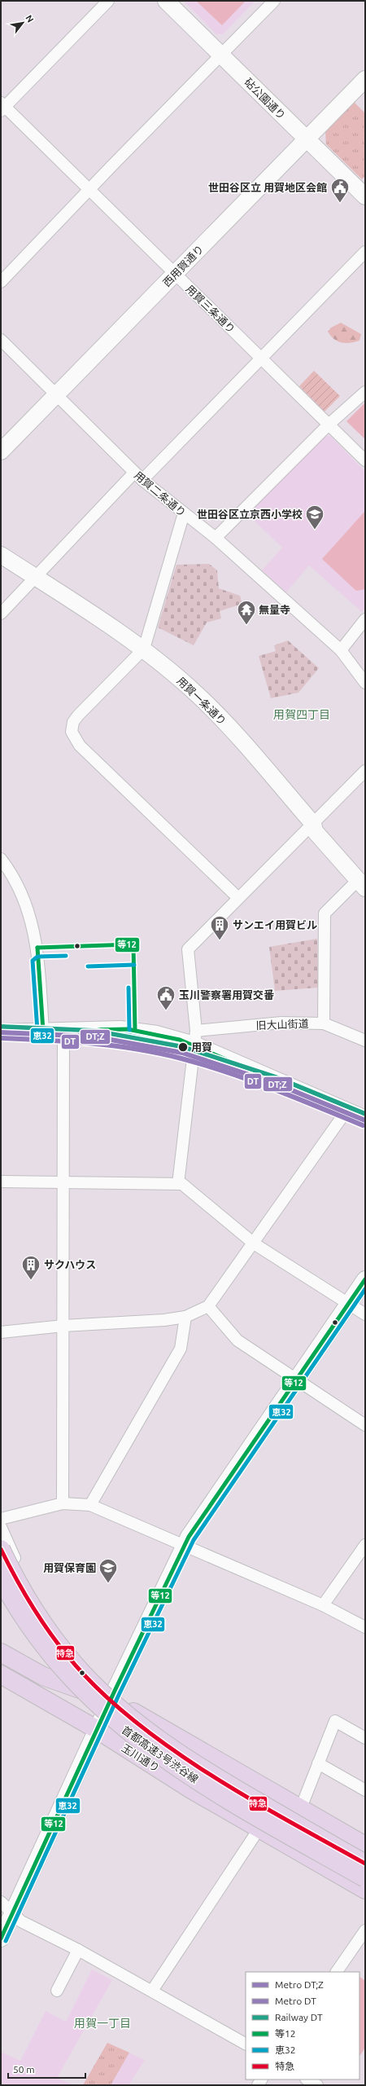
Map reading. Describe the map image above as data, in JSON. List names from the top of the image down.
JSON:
{
  "streets": {
    "highway": ["首都高速3号渋谷線", "玉川通り"],
    "street": [
      "砧公園通り",
      "西用賀通り",
      "用賀三条通り",
      "用賀二条通り",
      "用賀一条通り",
      "旧大山街道"
    ]
  },
  "crossings": [
    ["砧公園通り", "西用賀通り"],
    ["西用賀通り", "用賀三条通り"],
    ["西用賀通り", "用賀二条通り"]
  ],
  "districts": ["用賀四丁目", "用賀一丁目"],
  "places": {
    "public building": ["世田谷区立 用賀地区会館", "玉川警察署用賀交番"],
    "school or university": ["世田谷区立京西小学校", "用賀保育園"],
    "temple": ["無量寺"],
    "building": ["サンエイ用賀ビル", "サクハウス"],
    "other": ["用賀"]
  },
  "lines": [
    "transit line 等12",
    "transit line 恵32",
    "rail line DT",
    "metro line DT;Z",
    "metro line DT",
    "transit line 特急"
  ],
  "legend": [
    "Metro DT;Z",
    "Metro DT",
    "Railway DT",
    "等12",
    "恵32",
    "特急"
  ],
  "scale_bar": "50 m",
  "north": "top right"
}
